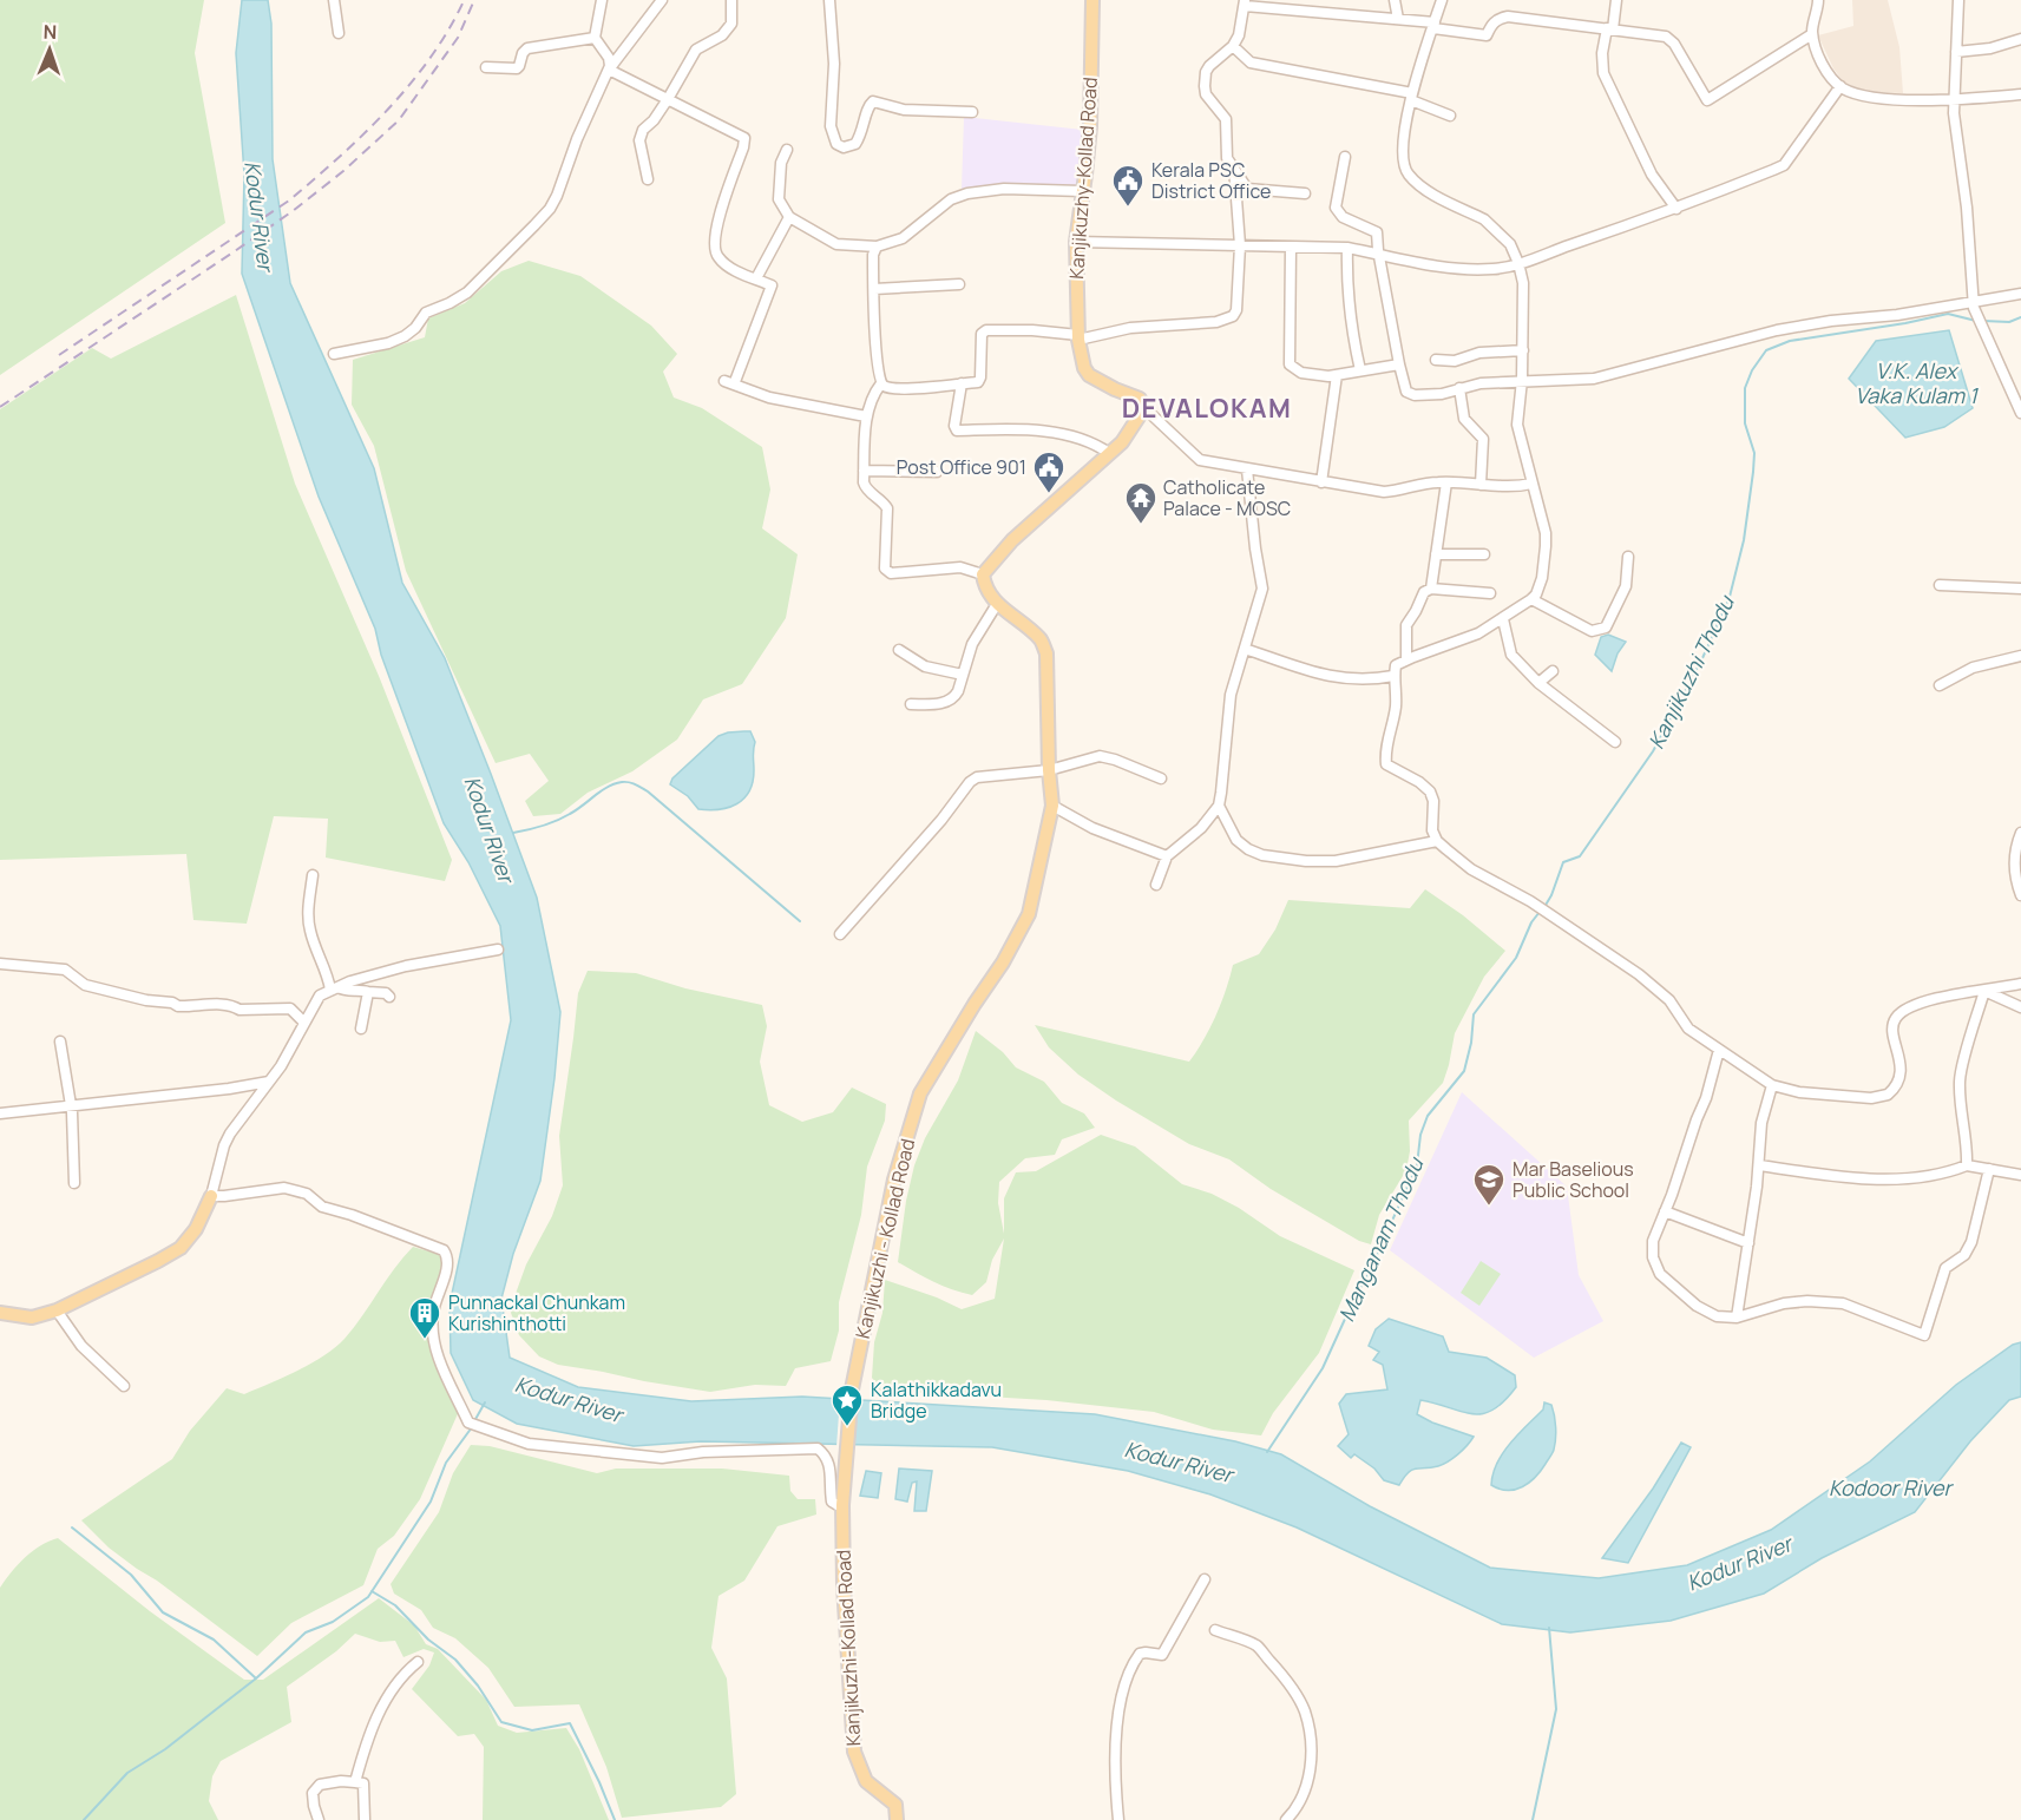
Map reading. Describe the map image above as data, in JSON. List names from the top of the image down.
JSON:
{
  "streets": {
    "main road": ["Kanjikuzhy-Kollad Road", "Kanjikuzhi - Kollad Road", "Kanjikuzhi-Kollad Road"]
  },
  "crossings": [
    ["Kanjikuzhi - Kollad Road", "Kanjikuzhi-Kollad Road"]
  ],
  "districts": ["DEVALOKAM"],
  "water": [
    "Kodur River",
    "V.K. Alex Vaka Kulam 1",
    "Kanjikuzhi Thodu",
    "Manganam Thodu",
    "Kodoor River"
  ],
  "places": {
    "public building": ["Kerala PSC District Office", "Post Office 901"],
    "temple": ["Catholicate Palace - MOSC"],
    "school or university": ["Mar Baselious Public School"],
    "building": ["Punnackal Chunkam Kurishinthotti"],
    "place": ["Kalathikkadavu Bridge"]
  },
  "north": "top"
}
